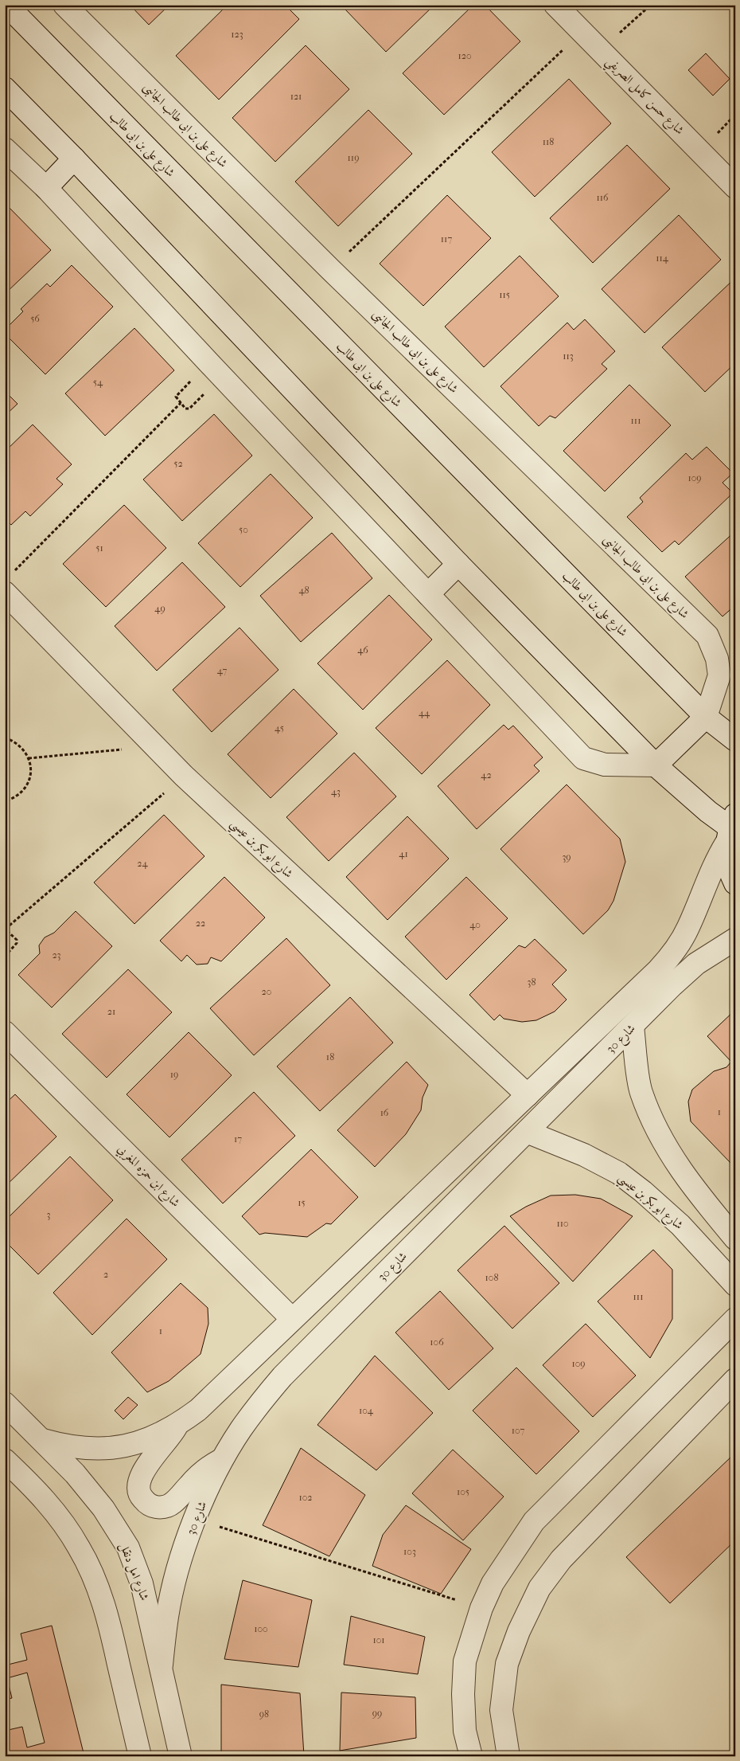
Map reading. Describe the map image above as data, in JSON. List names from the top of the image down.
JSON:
{
  "streets": {
    "street": [
      "شارع حسن كامل الصريفي",
      "شارع على بن ابى طالب الجانبى",
      "شارع على بن ابى طالب",
      "شارع ابو بكر بن عيسي",
      "شارع 30",
      "شارع ابن حمزه المغربي",
      "شارع امل دنقل"
    ]
  },
  "crossings": [
    ["شارع على بن ابى طالب الجانبى", "شارع على بن ابى طالب"],
    ["شارع ابو بكر بن عيسي", "شارع 30"],
    ["شارع 30", "شارع ابن حمزه المغربي"],
    ["شارع 30", "شارع امل دنقل"]
  ],
  "house_numbers": [
    "123",
    "120",
    "121",
    "118",
    "119",
    "116",
    "117",
    "114",
    "115",
    "56",
    "113",
    "54",
    "111",
    "52",
    "109",
    "50",
    "51",
    "48",
    "49",
    "46",
    "47",
    "44",
    "45",
    "42",
    "43",
    "41",
    "39",
    "24",
    "22",
    "40",
    "23",
    "38",
    "20",
    "21",
    "18",
    "19",
    "1",
    "16",
    "17",
    "15",
    "3",
    "110",
    "2",
    "108",
    "111",
    "1",
    "106",
    "109",
    "104",
    "107",
    "105",
    "102",
    "103",
    "100",
    "101",
    "99",
    "98"
  ]
}
